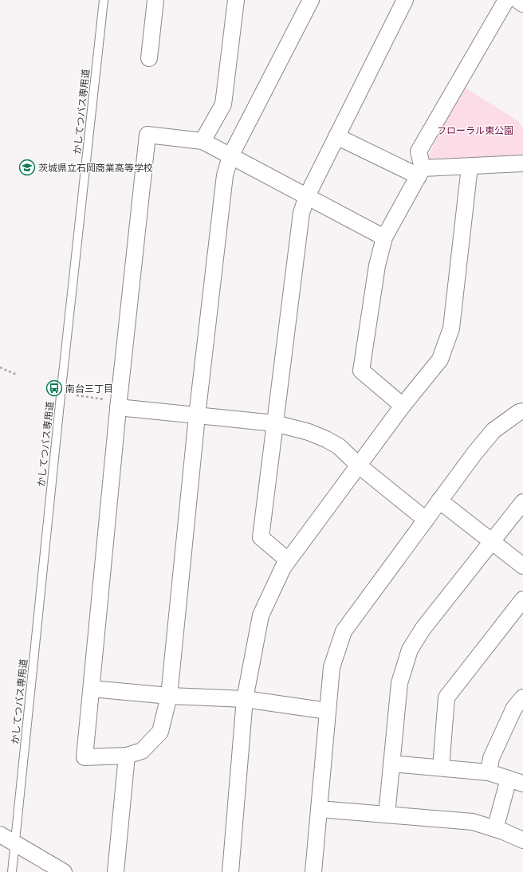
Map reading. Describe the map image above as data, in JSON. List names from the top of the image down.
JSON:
{
  "streets": {
    "lane": ["かしてつバス専用道"]
  },
  "parks": ["フローラル東公園"],
  "places": {
    "school or university": ["茨城県立石岡商業高等学校"],
    "bus stop": ["南台三丁目"]
  }
}
